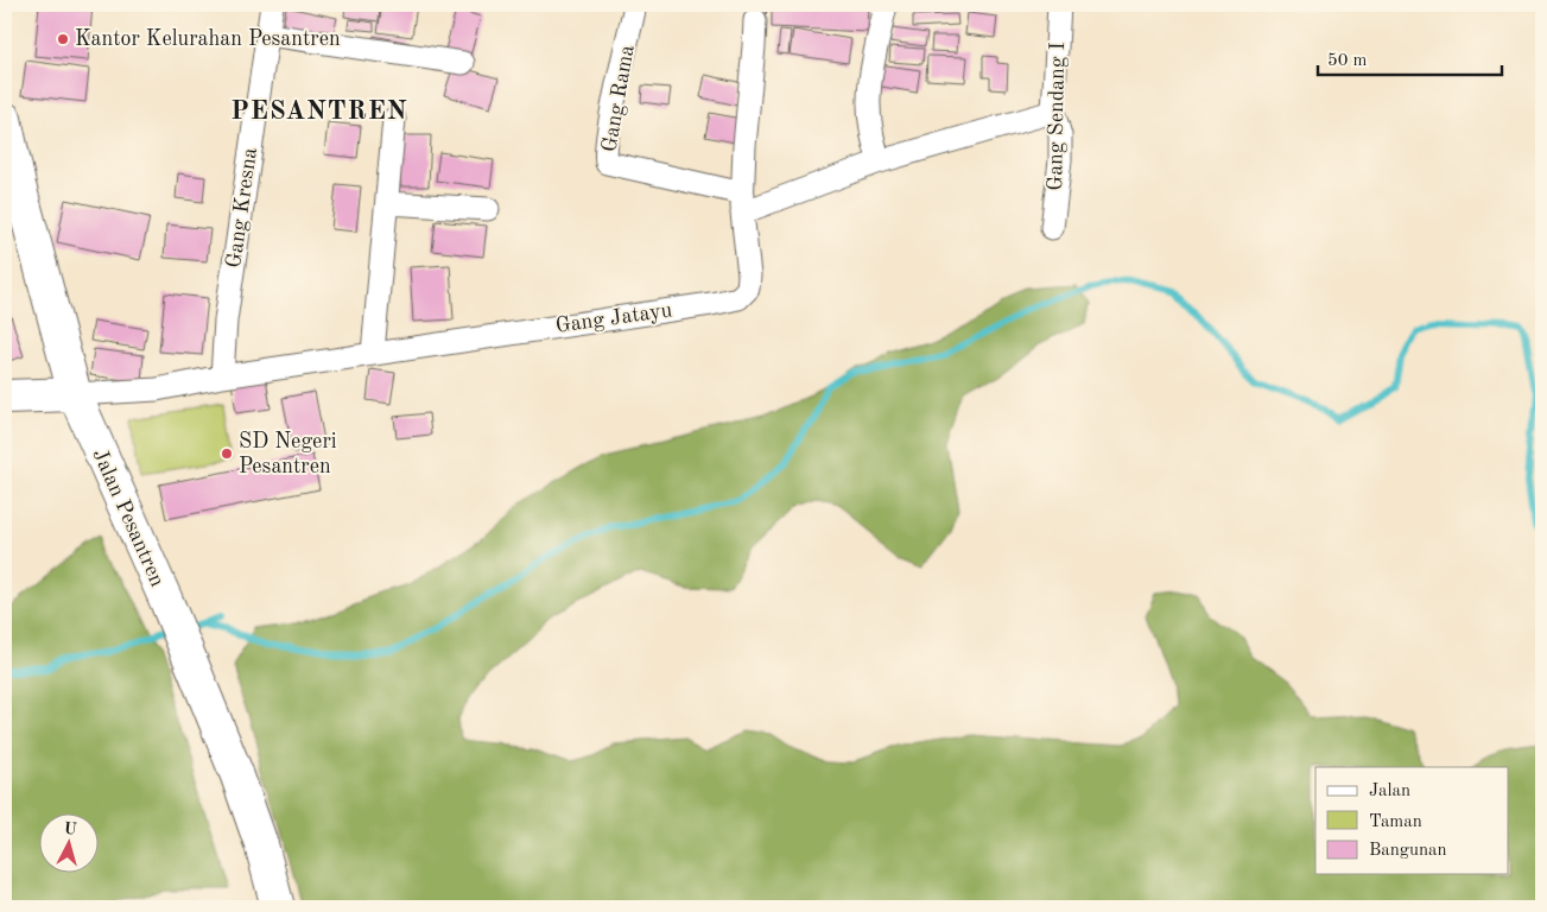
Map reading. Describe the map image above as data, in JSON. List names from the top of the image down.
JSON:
{
  "streets": {
    "main road": ["Jalan Pesantren"],
    "street": [
      "Gang Rama",
      "Gang Sendang I",
      "Gang Kresna",
      "Gang Jatayu"
    ]
  },
  "crossings": [
    ["Gang Rama", "Gang Jatayu"],
    ["Gang Kresna", "Gang Jatayu"],
    ["Gang Jatayu", "Jalan Pesantren"]
  ],
  "districts": ["PESANTREN"],
  "places": ["Kantor Kelurahan Pesantren", "SD Negeri Pesantren"],
  "legend": ["Jalan", "Taman", "Bangunan"],
  "scale_bar": "50 m",
  "north": "top"
}
